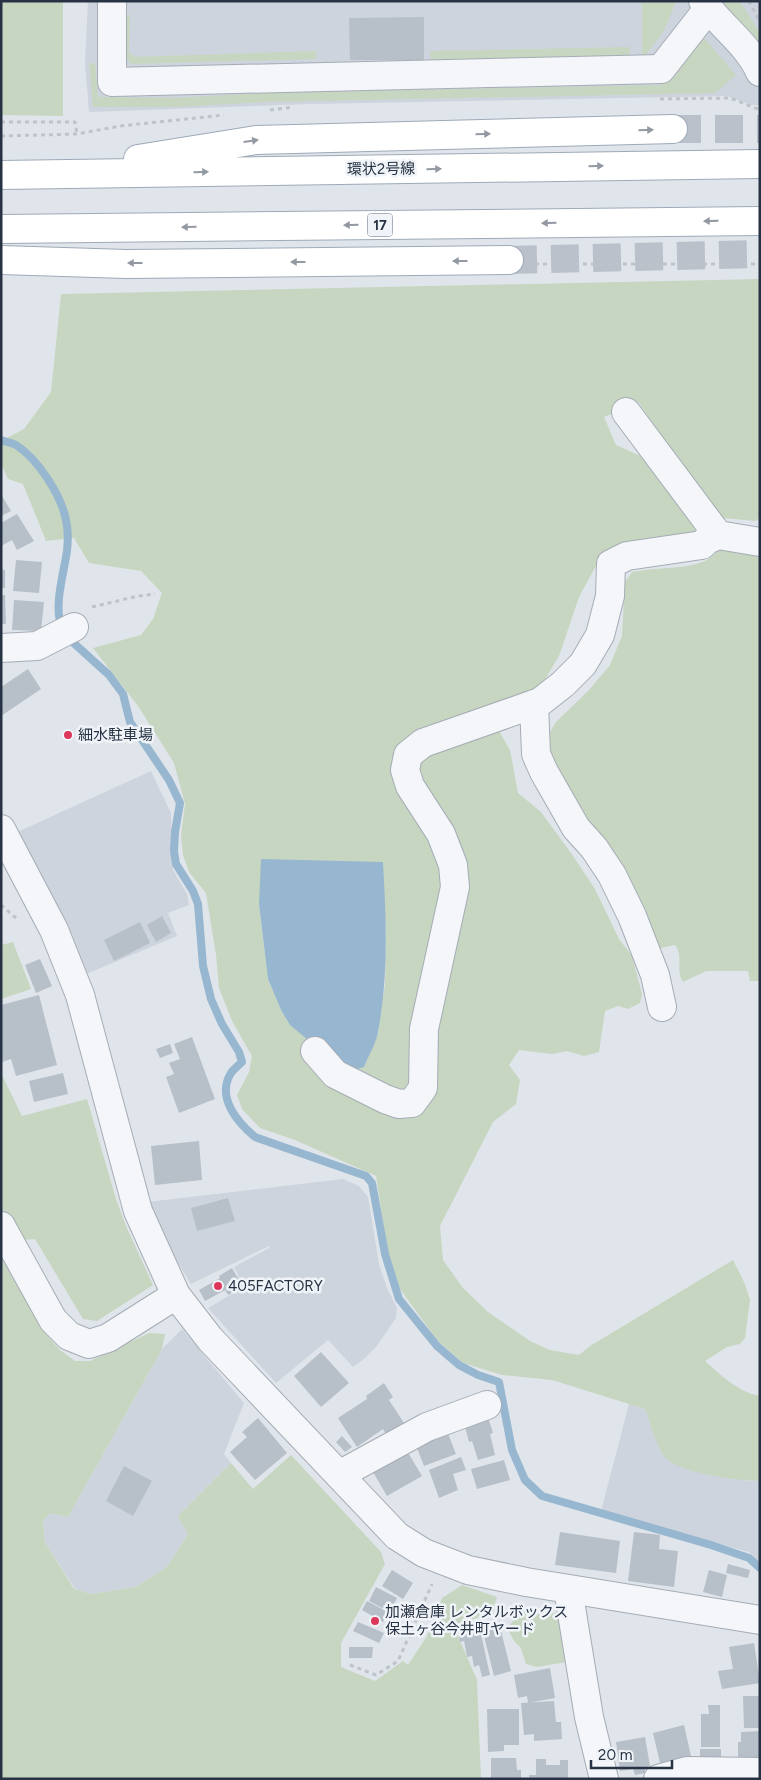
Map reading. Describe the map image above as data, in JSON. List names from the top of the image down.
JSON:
{
  "streets": {
    "main road": ["環状2号線", "17"]
  },
  "places": ["細水駐車場", "405FACTORY", "加瀬倉庫 レンタルボックス 保土ヶ谷今井町ヤード"],
  "scale_bar": "20 m"
}
